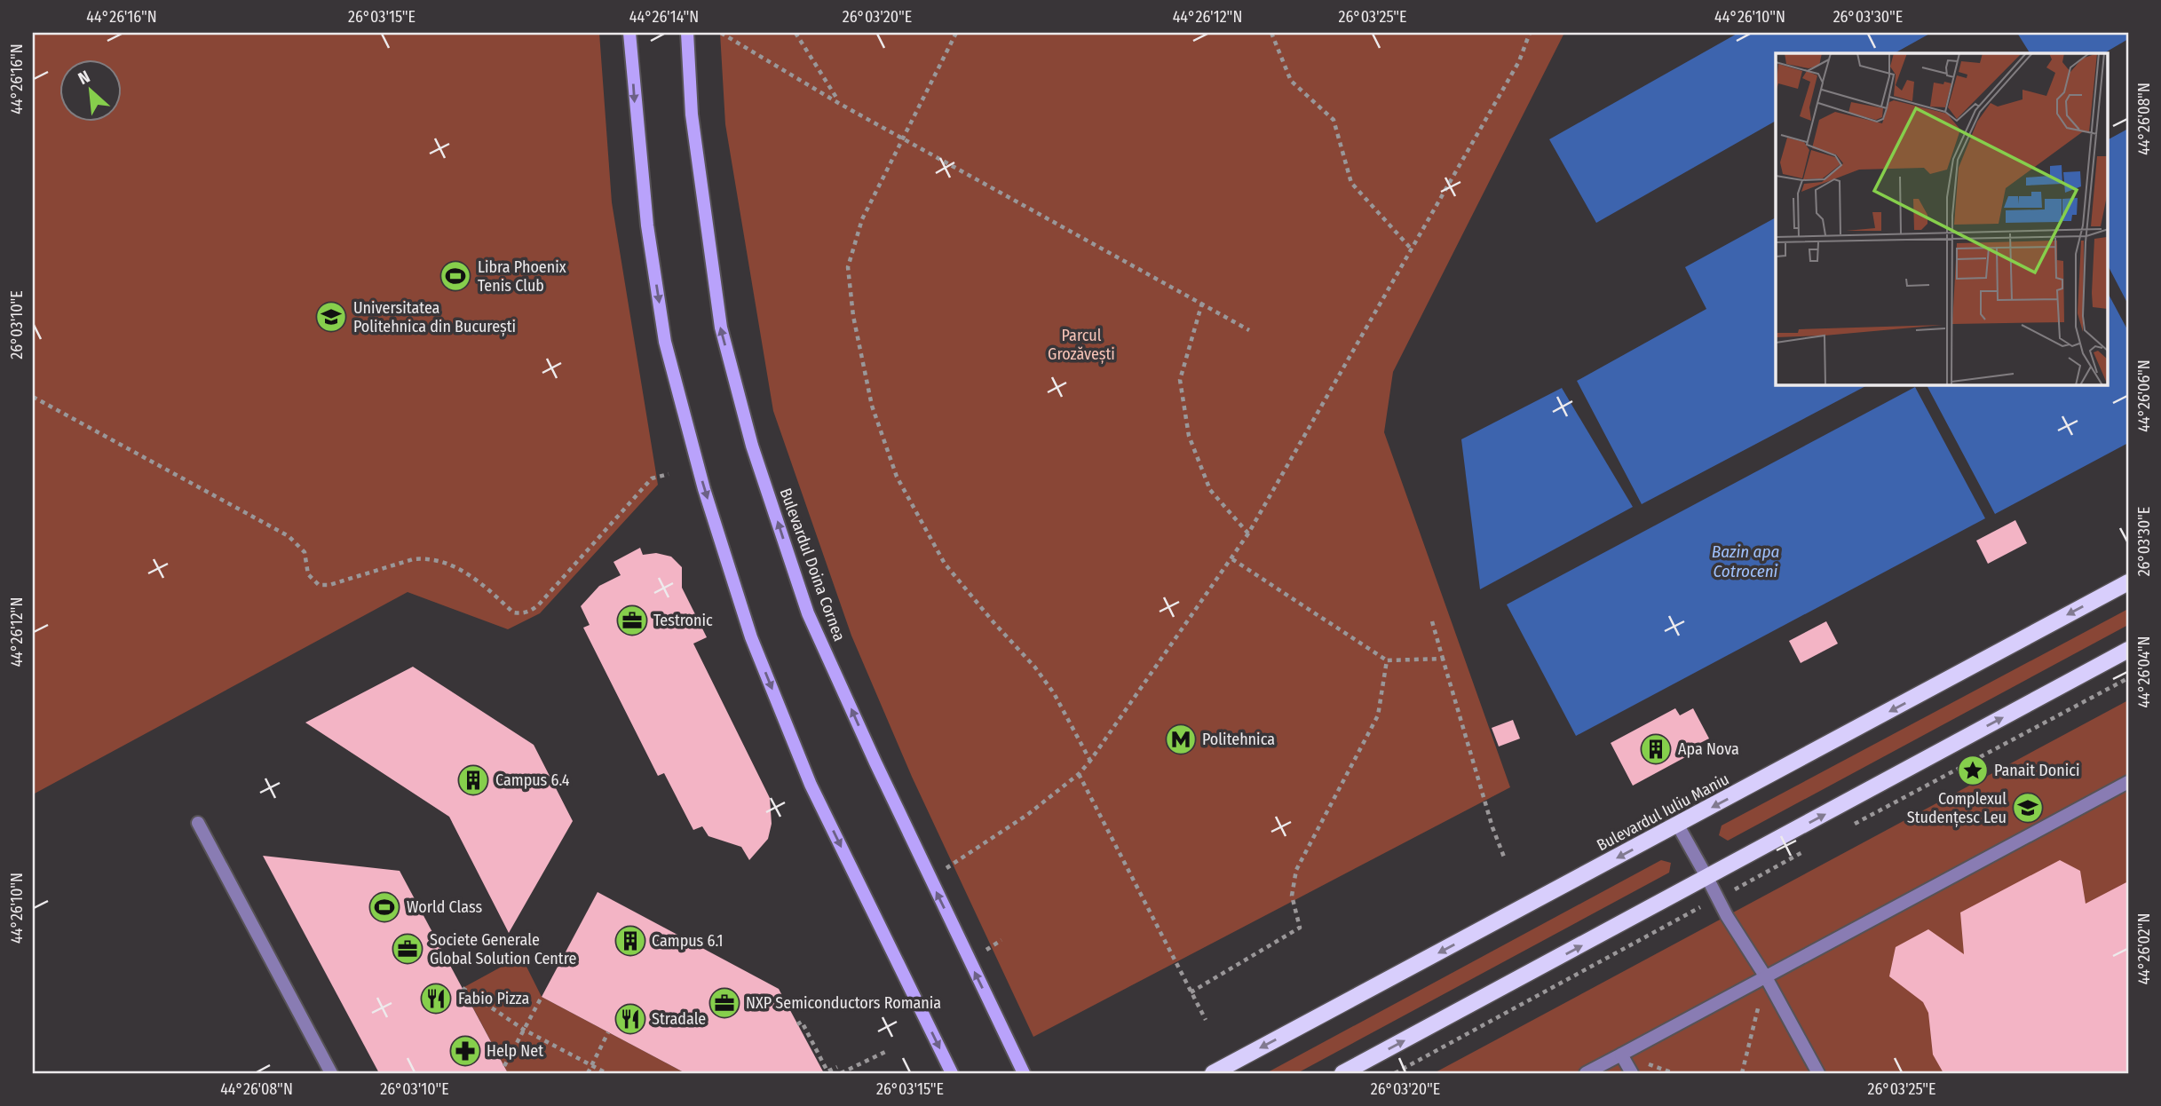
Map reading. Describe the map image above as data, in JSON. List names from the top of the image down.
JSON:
{
  "streets": {
    "main road": ["Bulevardul Doina Cornea", "Bulevardul Iuliu Maniu"]
  },
  "water": ["Bazin apa Cotroceni"],
  "parks": ["Parcul Grozăvești"],
  "places": {
    "sports": ["Libra Phoenix Tenis Club", "World Class"],
    "school or university": ["Universitatea Politehnica din București", "Complexul Studențesc Leu"],
    "office": ["Testronic", "Societe Generale Global Solution Centre", "NXP Semiconductors Romania"],
    "metro station": ["Politehnica"],
    "building": ["Apa Nova", "Campus 6.4", "Campus 6.1"],
    "place": ["Panait Donici"],
    "restaurant": ["Fabio Pizza", "Stradale"],
    "pharmacy": ["Help Net"]
  },
  "north": "top left",
  "coordinates": [
    "44°26'16\"N",
    "26°03'15\"E",
    "44°26'14\"N",
    "26°03'20\"E",
    "44°26'12\"N",
    "26°03'25\"E",
    "44°26'10\"N",
    "26°03'30\"E",
    "44°26'08\"N",
    "26°03'10\"E",
    "44°26'06\"N",
    "44°26'04\"N",
    "44°26'02\"N"
  ]
}
